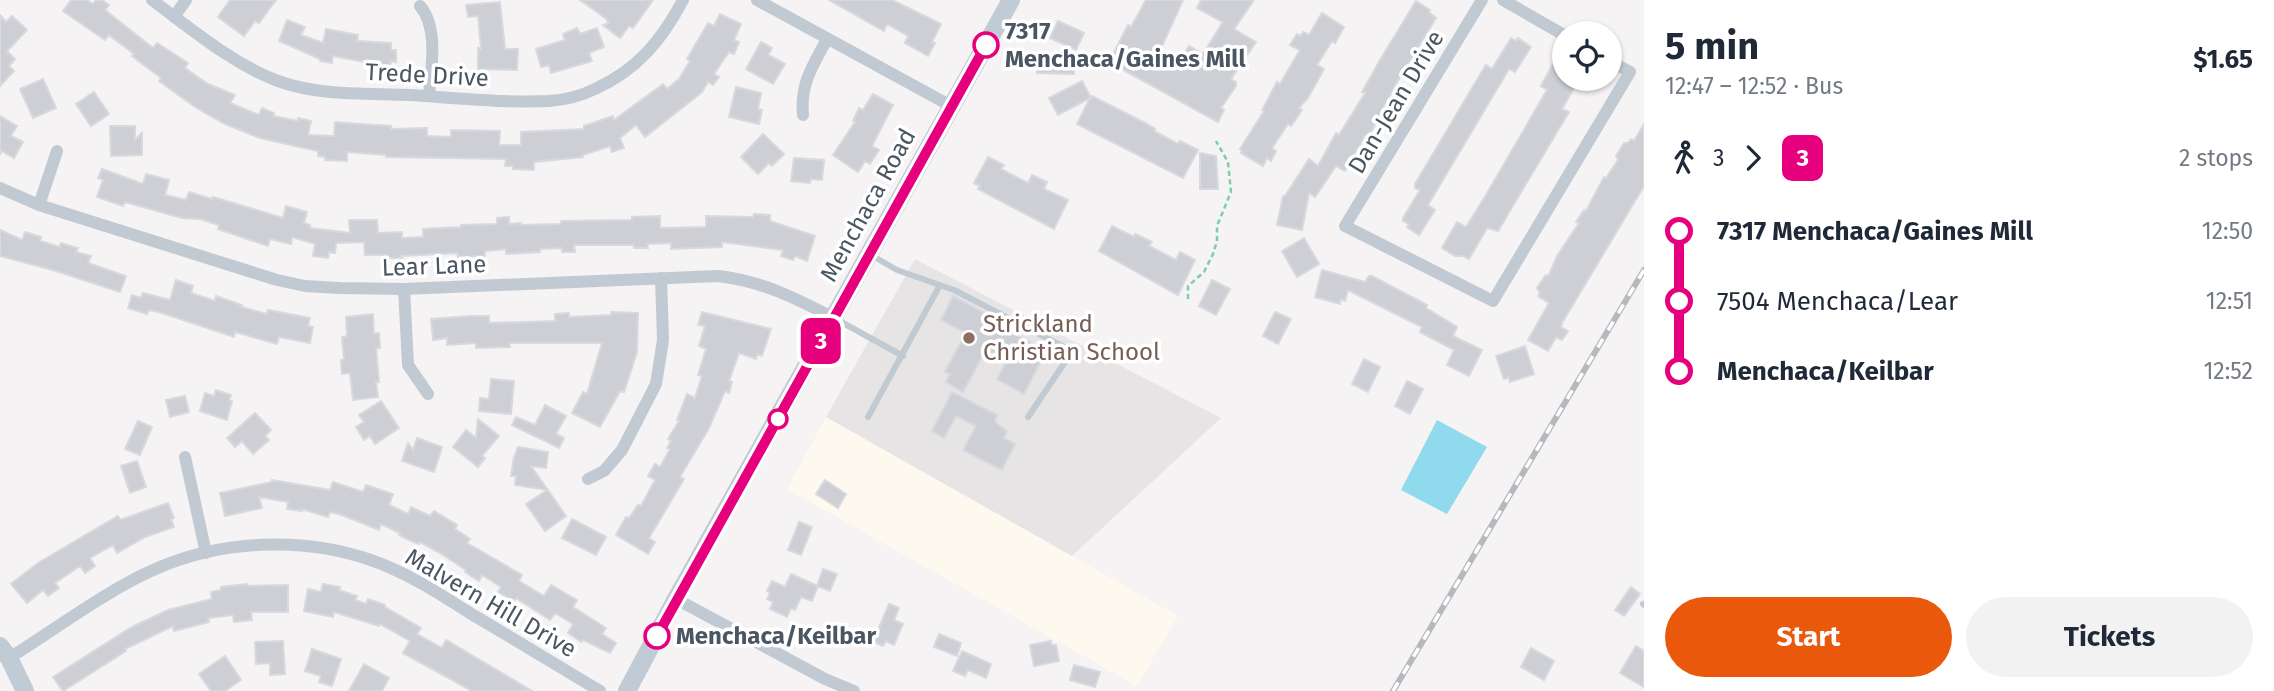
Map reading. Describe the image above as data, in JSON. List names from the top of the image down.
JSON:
{
  "streets": {
    "main road": ["Menchaca Road"],
    "street": [
      "Trede Drive",
      "Dan-Jean Drive",
      "Lear Lane",
      "Malvern Hill Drive"
    ]
  },
  "crossings": [
    ["Menchaca Road", "Lear Lane"]
  ],
  "places": ["7317 Menchaca/Gaines Mill", "Strickland Christian School", "Menchaca/Keilbar"],
  "lines": ["bus line 3"],
  "page": {
    "on_map": "3",
    "heading": ["5 min", "12:47 – 12:52 · Bus", "$1.65"],
    "legs": ["3", "3", "2 stops"],
    "list": [
      {
        "name": "7317 Menchaca/Gaines Mill",
        "value": "12:50"
      },
      {
        "name": "7504 Menchaca/Lear",
        "value": "12:51"
      },
      {
        "name": "Menchaca/Keilbar",
        "value": "12:52"
      }
    ],
    "buttons": ["Start", "Tickets"]
  }
}
